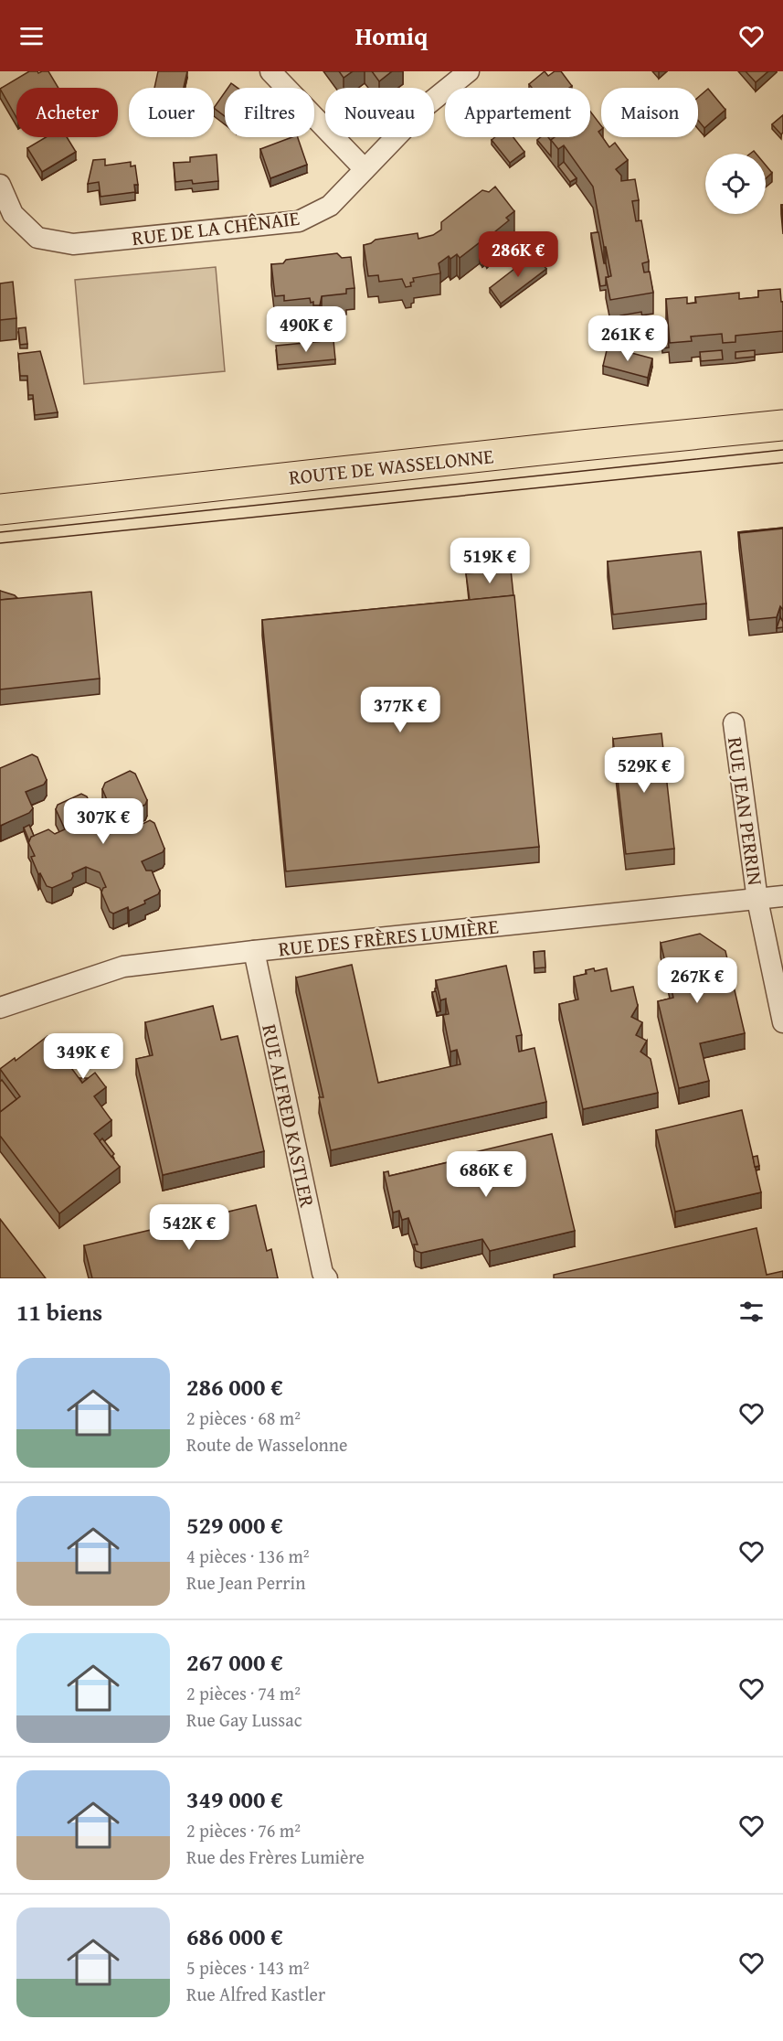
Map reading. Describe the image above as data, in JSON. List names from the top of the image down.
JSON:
{
  "streets": {
    "main road": ["ROUTE DE WASSELONNE"],
    "street": [
      "RUE DE LA CHÊNAIE",
      "RUE JEAN PERRIN",
      "RUE DES FRÈRES LUMIÈRE",
      "RUE ALFRED KASTLER"
    ]
  },
  "crossings": [
    ["RUE JEAN PERRIN", "RUE DES FRÈRES LUMIÈRE"],
    ["RUE DES FRÈRES LUMIÈRE", "RUE ALFRED KASTLER"]
  ],
  "page": {
    "header": "Homiq",
    "chip": [
      "Acheter",
      "Louer",
      "Filtres",
      "Nouveau",
      "Appartement",
      "Maison"
    ],
    "price": [
      "286K €",
      "490K €",
      "261K €",
      "519K €",
      "377K €",
      "529K €",
      "307K €",
      "267K €",
      "349K €",
      "686K €",
      "542K €"
    ],
    "heading": "11 biens",
    "list": [
      {
        "name": "286 000 €",
        "note": "2 pièces · 68 m² · Route de Wasselonne"
      },
      {
        "name": "529 000 €",
        "note": "4 pièces · 136 m² · Rue Jean Perrin"
      },
      {
        "name": "267 000 €",
        "note": "2 pièces · 74 m² · Rue Gay Lussac"
      },
      {
        "name": "349 000 €",
        "note": "2 pièces · 76 m² · Rue des Frères Lumière"
      },
      {
        "name": "686 000 €",
        "note": "5 pièces · 143 m² · Rue Alfred Kastler"
      }
    ]
  }
}
